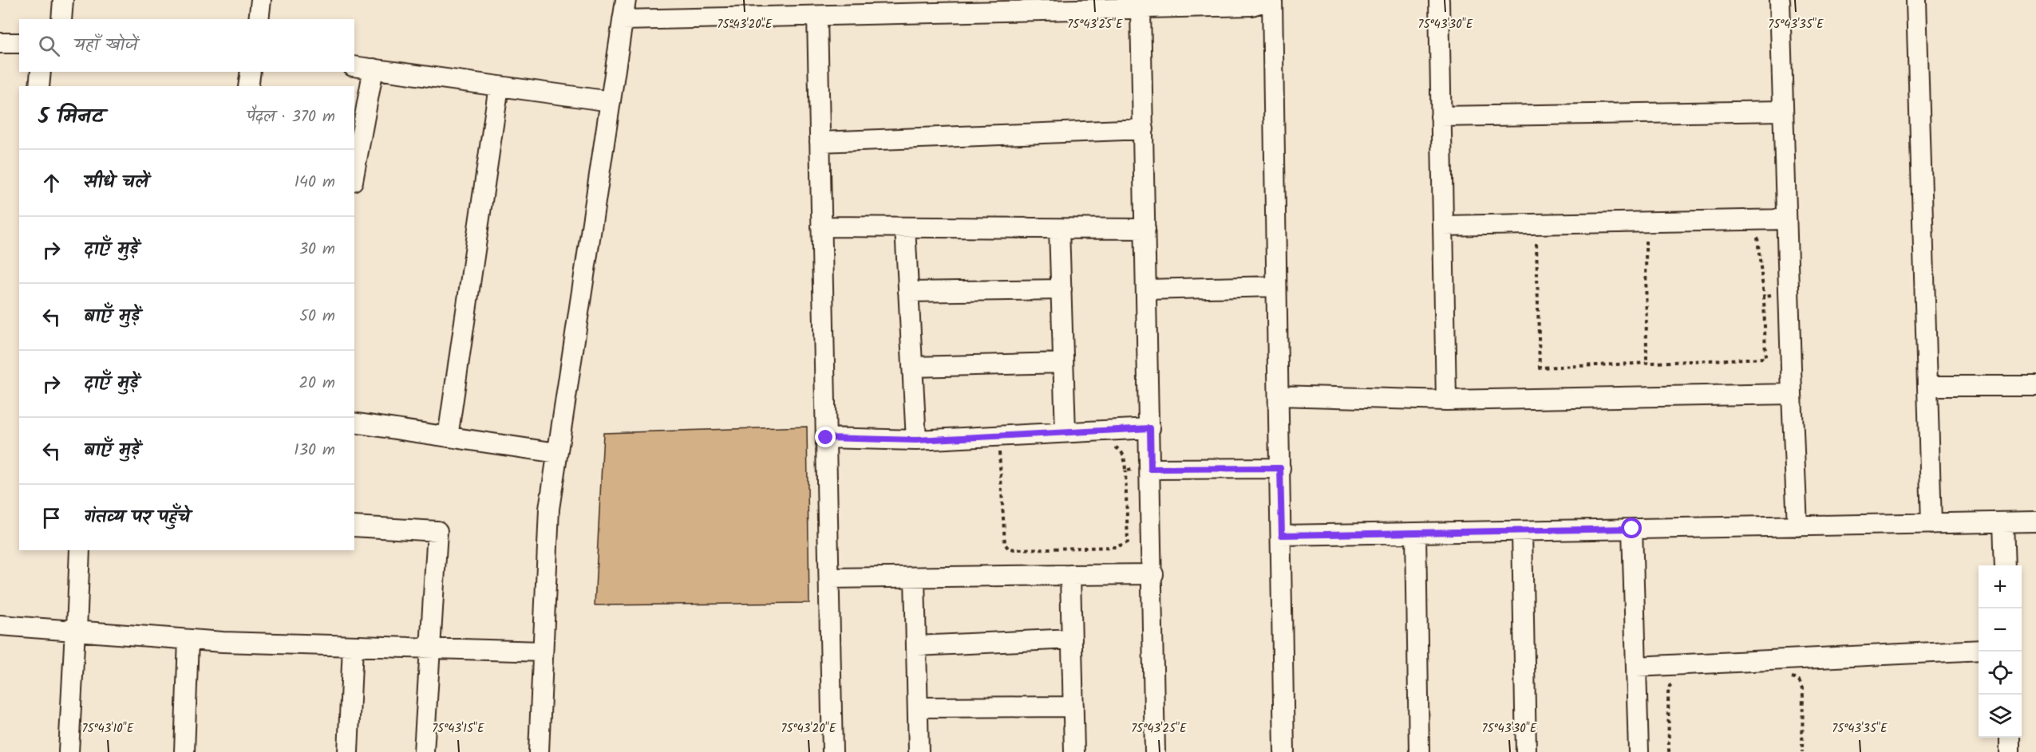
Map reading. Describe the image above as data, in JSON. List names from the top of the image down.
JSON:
{
  "page": {
    "search": "यहाँ खोजें",
    "heading": ["5 मिनट", "पैदल · 370 m"],
    "list": [
      ["सीधे चलें", "140 m"],
      ["दाएँ मुड़ें", "30 m"],
      ["बाएँ मुड़ें", "50 m"],
      ["दाएँ मुड़ें", "20 m"],
      ["बाएँ मुड़ें", "130 m"],
      "गंतव्य पर पहुँचे"
    ],
    "map_buttons": ["+", "−"]
  },
  "coordinates": [
    "75°43'20\"E",
    "75°43'25\"E",
    "75°43'30\"E",
    "75°43'35\"E",
    "75°43'10\"E",
    "75°43'15\"E"
  ]
}
